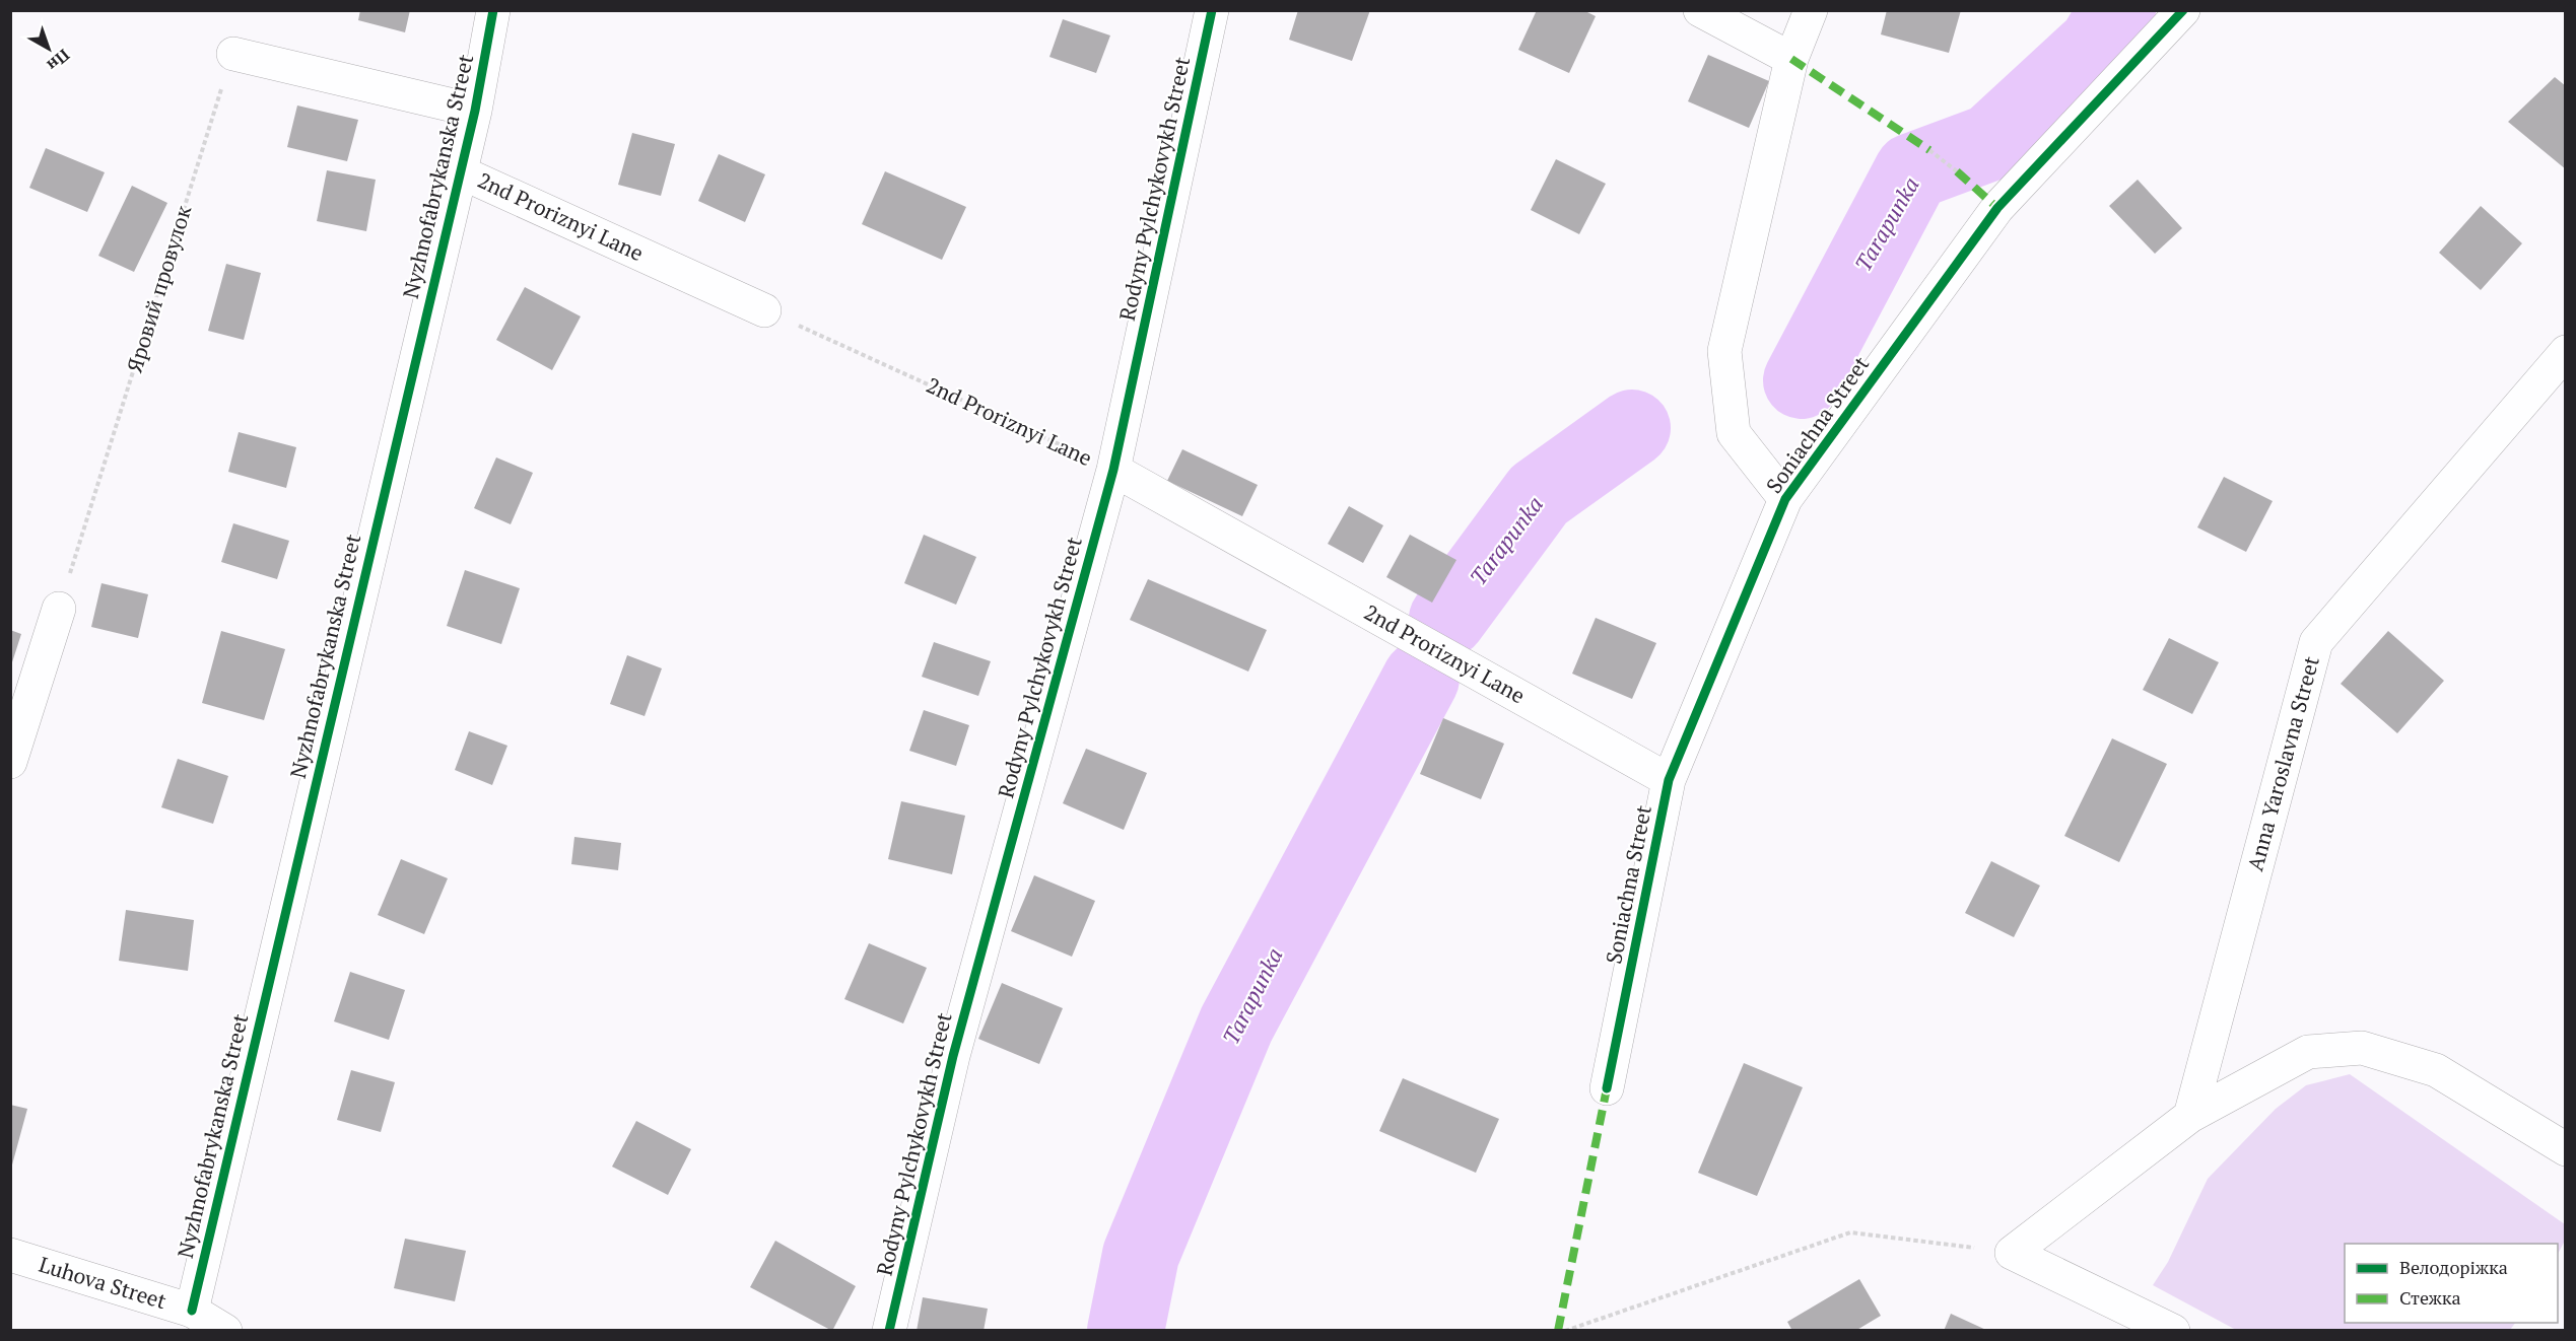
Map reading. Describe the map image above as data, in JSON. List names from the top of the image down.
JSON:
{
  "streets": {
    "street": [
      "Nyzhnofabrykanska Street",
      "Rodyny Pylchykovykh Street",
      "2nd Proriznyi Lane",
      "Soniachna Street",
      "Anna Yaroslavna Street",
      "Luhova Street"
    ],
    "path": ["Яровий провулок"]
  },
  "crossings": [
    ["Nyzhnofabrykanska Street", "2nd Proriznyi Lane"],
    ["Nyzhnofabrykanska Street", "Luhova Street"],
    ["Rodyny Pylchykovykh Street", "2nd Proriznyi Lane"],
    ["2nd Proriznyi Lane", "Soniachna Street"]
  ],
  "water": ["Tarapunka"],
  "legend": ["Велодоріжка", "Стежка"],
  "north": "bottom right"
}
